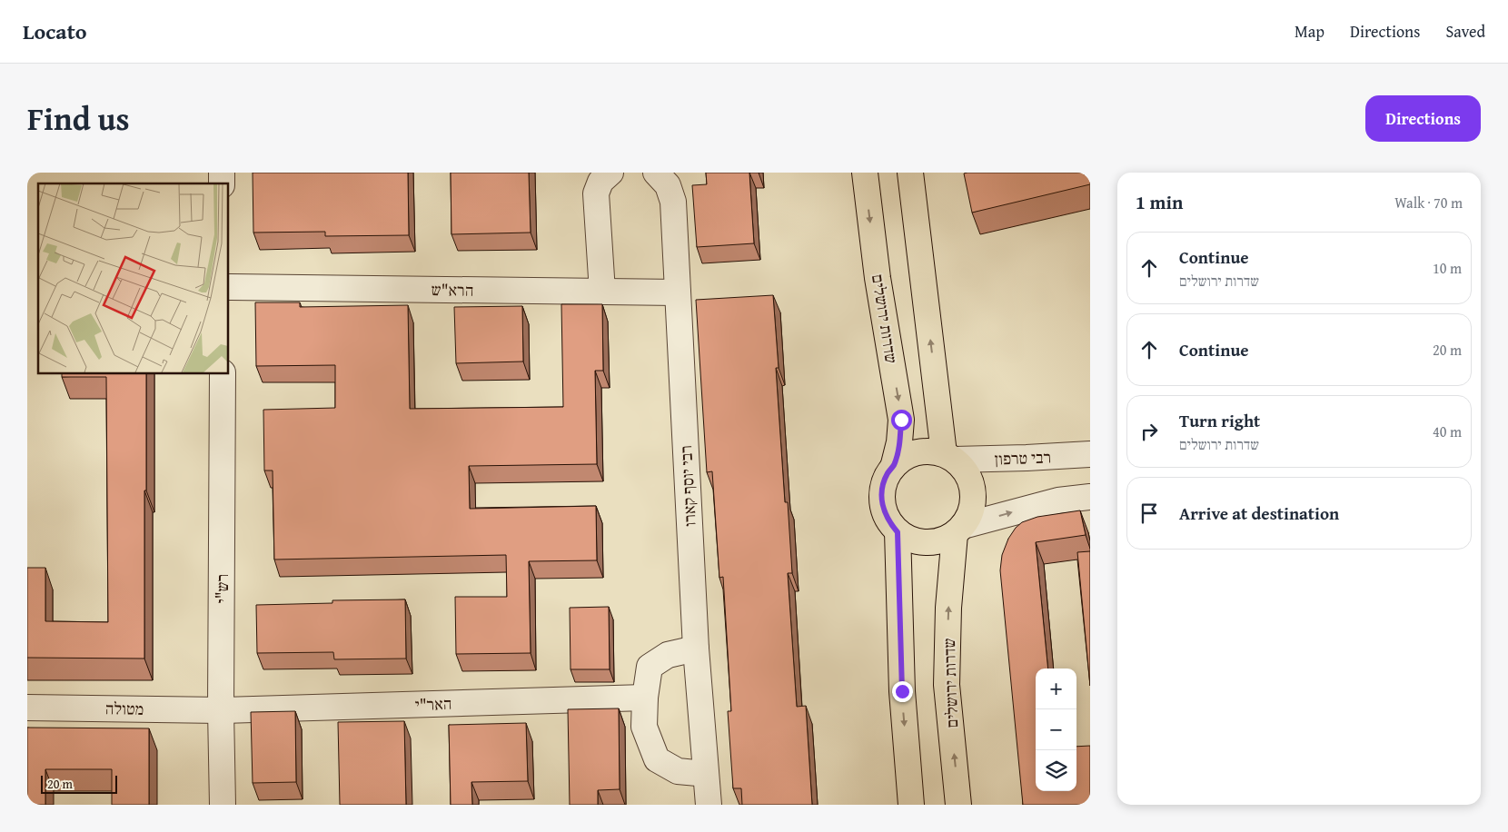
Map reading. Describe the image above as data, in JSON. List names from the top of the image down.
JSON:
{
  "streets": {
    "main road": ["שדרות ירושלים"],
    "street": [
      "הרא\"ש",
      "רבי טרפון",
      "רבי יוסף קארו",
      "רש\"י",
      "האר\"י",
      "מטולה"
    ]
  },
  "crossings": [
    ["הרא\"ש", "רבי יוסף קארו"],
    ["שדרות ירושלים", "רבי טרפון"],
    ["רש\"י", "האר\"י"],
    ["רש\"י", "מטולה"],
    ["האר\"י", "מטולה"]
  ],
  "scale_bar": "20 m",
  "page": {
    "header": "Locato",
    "nav": ["Map", "Directions", "Saved"],
    "title": "Find us",
    "buttons": "Directions",
    "heading": ["1 min", "Walk · 70 m"],
    "list": [
      ["Continue", "שדרות ירושלים", "10 m"],
      ["Continue", "20 m"],
      ["Turn right", "שדרות ירושלים", "40 m"],
      "Arrive at destination"
    ],
    "map_buttons": ["+", "−"],
    "scale": "20 m"
  }
}
